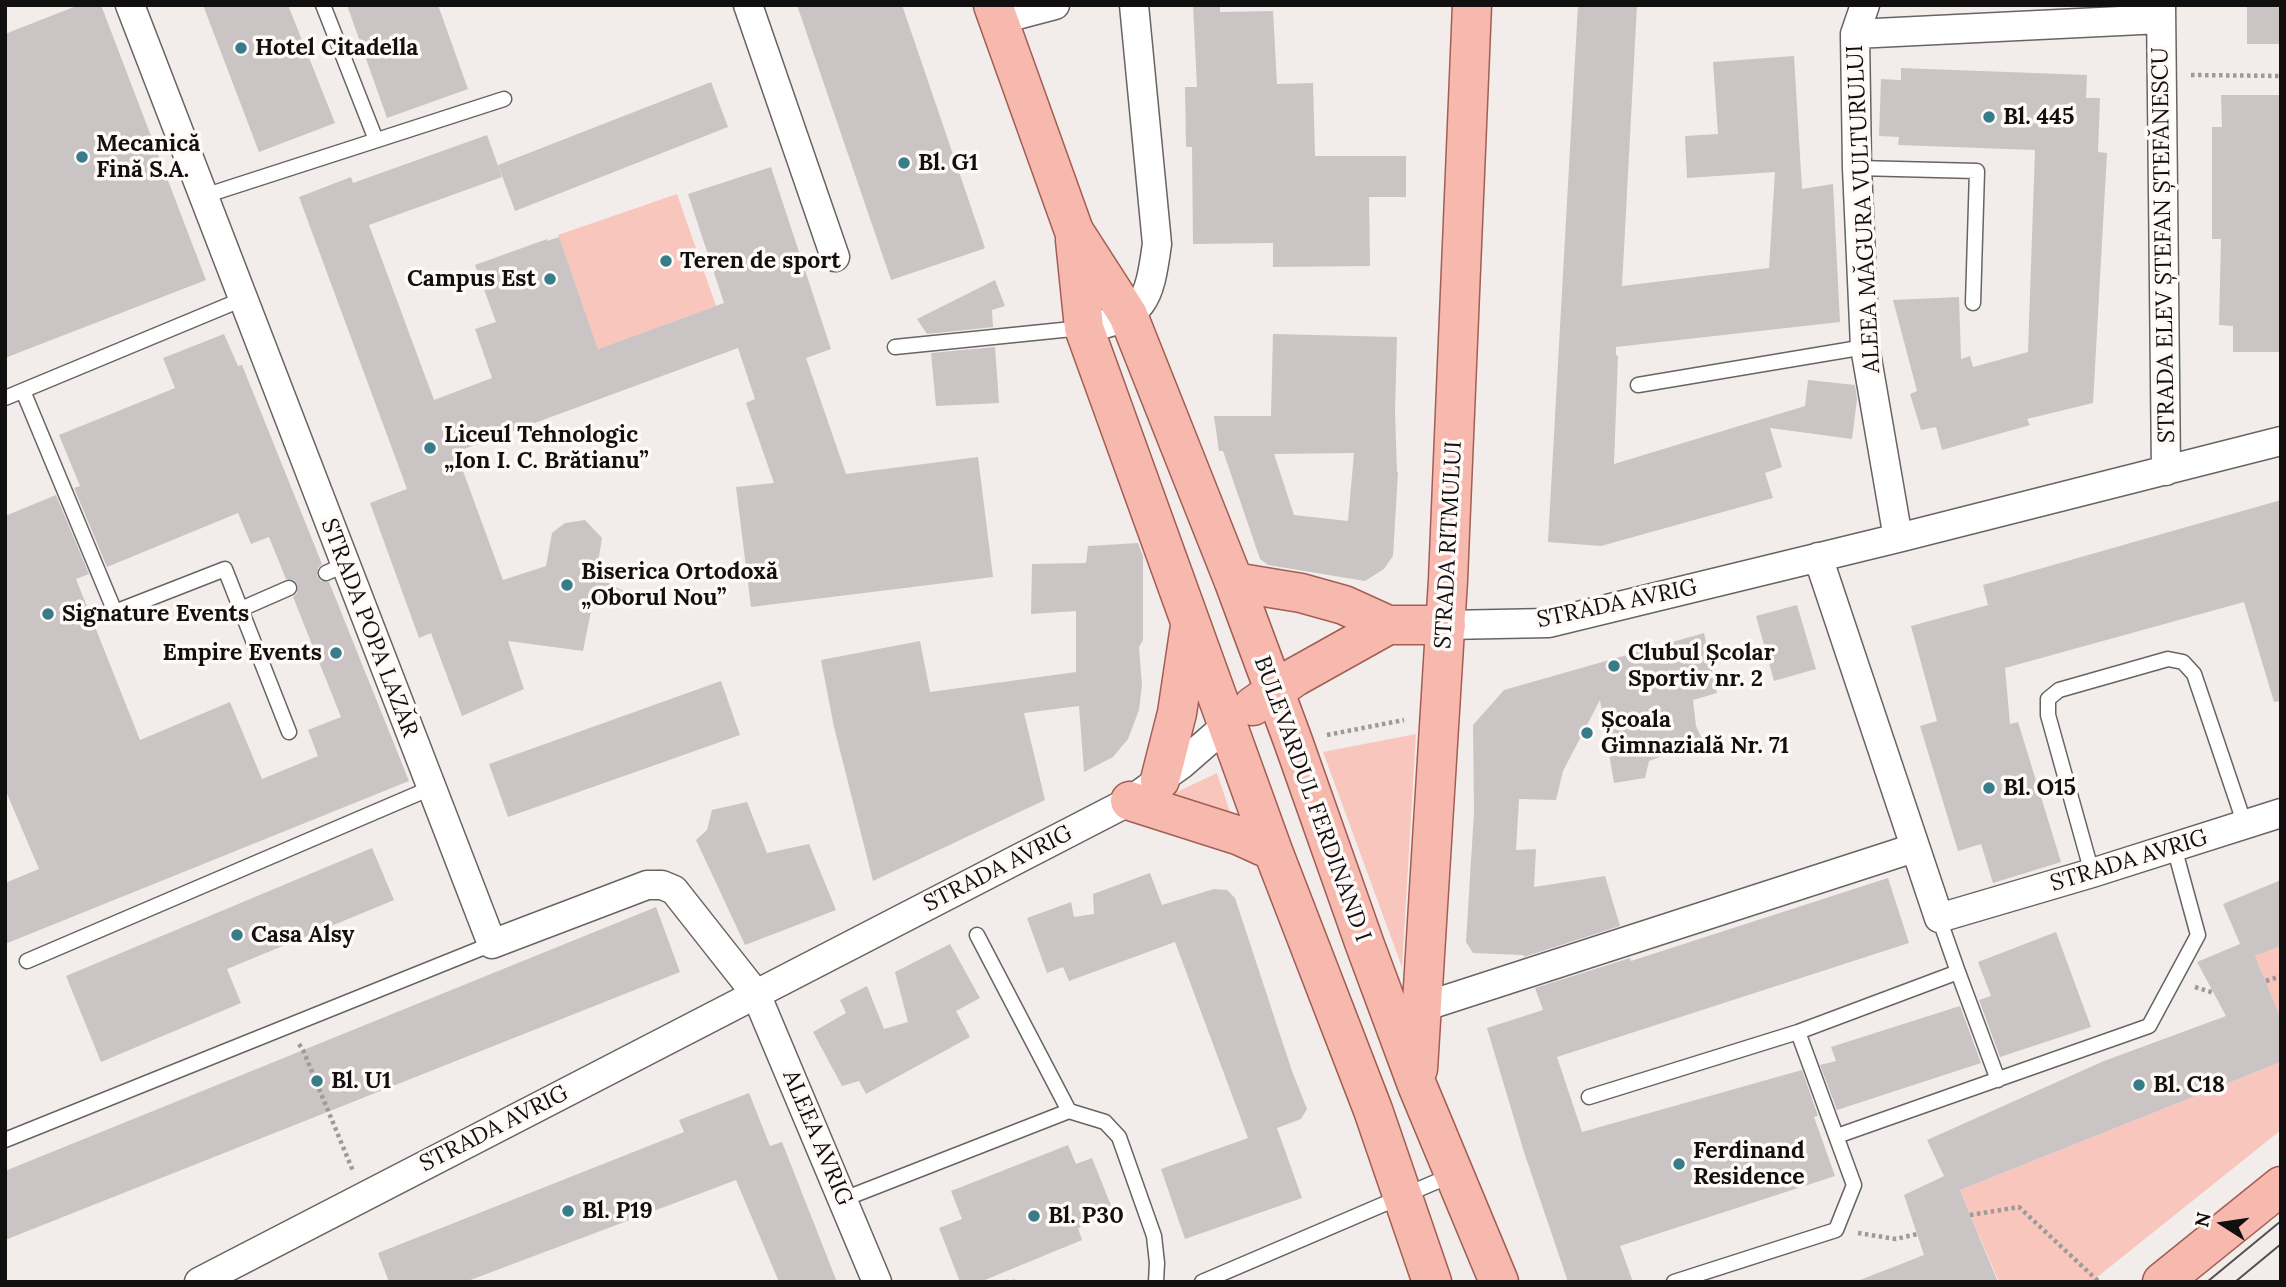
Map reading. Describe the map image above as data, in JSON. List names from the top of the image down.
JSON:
{
  "streets": {
    "main road": ["STRADA RITMULUI", "STRADA AVRIG", "BULEVARDUL FERDINAND I"],
    "street": [
      "ALEEA MĂGURA VULTURULUI",
      "STRADA ELEV ȘTEFAN ȘTEFĂNESCU",
      "STRADA POPA LAZĂR",
      "ALEEA AVRIG"
    ]
  },
  "crossings": [
    ["ALEEA MĂGURA VULTURULUI", "STRADA ELEV ȘTEFAN ȘTEFĂNESCU"],
    ["ALEEA MĂGURA VULTURULUI", "STRADA AVRIG"],
    ["STRADA ELEV ȘTEFAN ȘTEFĂNESCU", "STRADA AVRIG"],
    ["STRADA RITMULUI", "STRADA AVRIG"],
    ["STRADA RITMULUI", "BULEVARDUL FERDINAND I"],
    ["STRADA AVRIG", "BULEVARDUL FERDINAND I"],
    ["STRADA AVRIG", "ALEEA AVRIG"]
  ],
  "places": [
    "Hotel Citadella",
    "Bl. 445",
    "Mecanică Fină S.A.",
    "Bl. G1",
    "Teren de sport",
    "Campus Est",
    "Liceul Tehnologic „Ion I. C. Brătianu”",
    "Biserica Ortodoxă „Oborul Nou”",
    "Signature Events",
    "Empire Events",
    "Clubul Școlar Sportiv nr. 2",
    "Școala Gimnazială Nr. 71",
    "Bl. O15",
    "Casa Alsy",
    "Bl. U1",
    "Bl. C18",
    "Ferdinand Residence",
    "Bl. P19",
    "Bl. P30"
  ],
  "north": "left"
}
